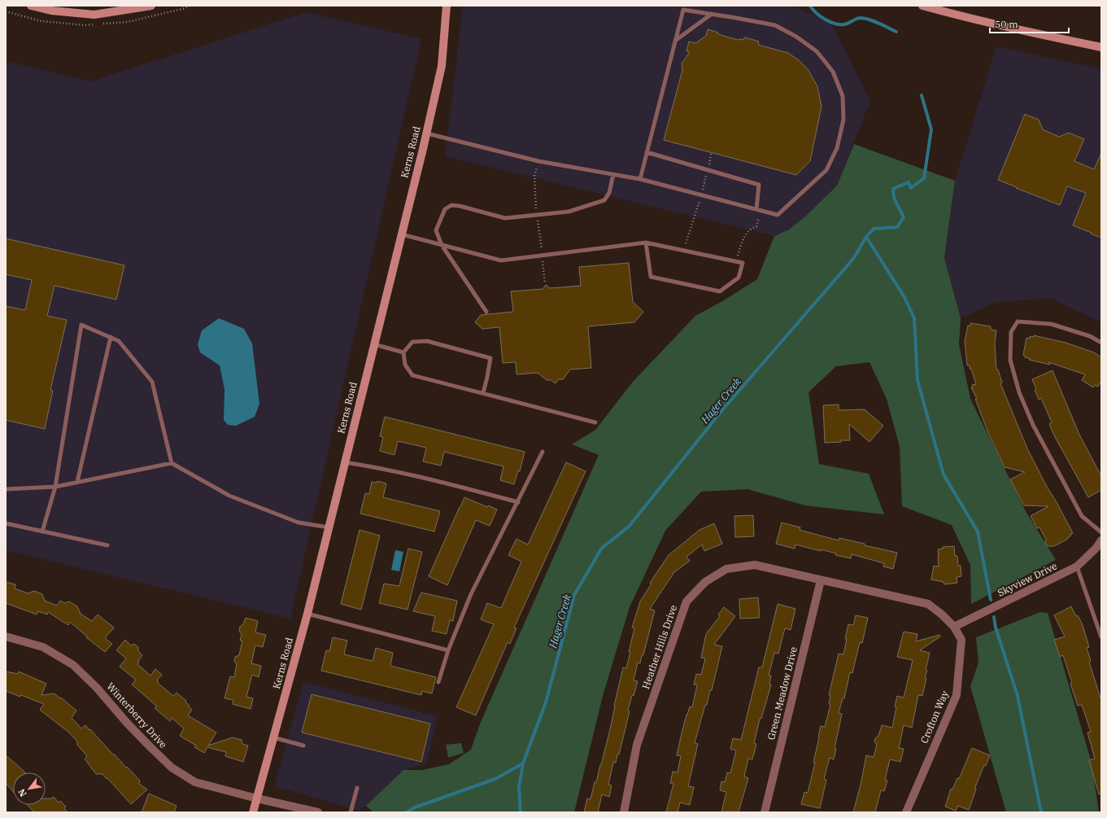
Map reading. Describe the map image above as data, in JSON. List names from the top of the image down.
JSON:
{
  "streets": {
    "street": [
      "Kerns Road",
      "Skyview Drive",
      "Heather Hills Drive",
      "Green Meadow Drive",
      "Winterberry Drive",
      "Crofton Way"
    ]
  },
  "crossings": [
    ["Kerns Road", "Winterberry Drive"],
    ["Skyview Drive", "Heather Hills Drive"],
    ["Skyview Drive", "Crofton Way"],
    ["Heather Hills Drive", "Green Meadow Drive"],
    ["Heather Hills Drive", "Crofton Way"]
  ],
  "water": ["Hager Creek"],
  "scale_bar": "50 m",
  "north": "bottom left"
}
